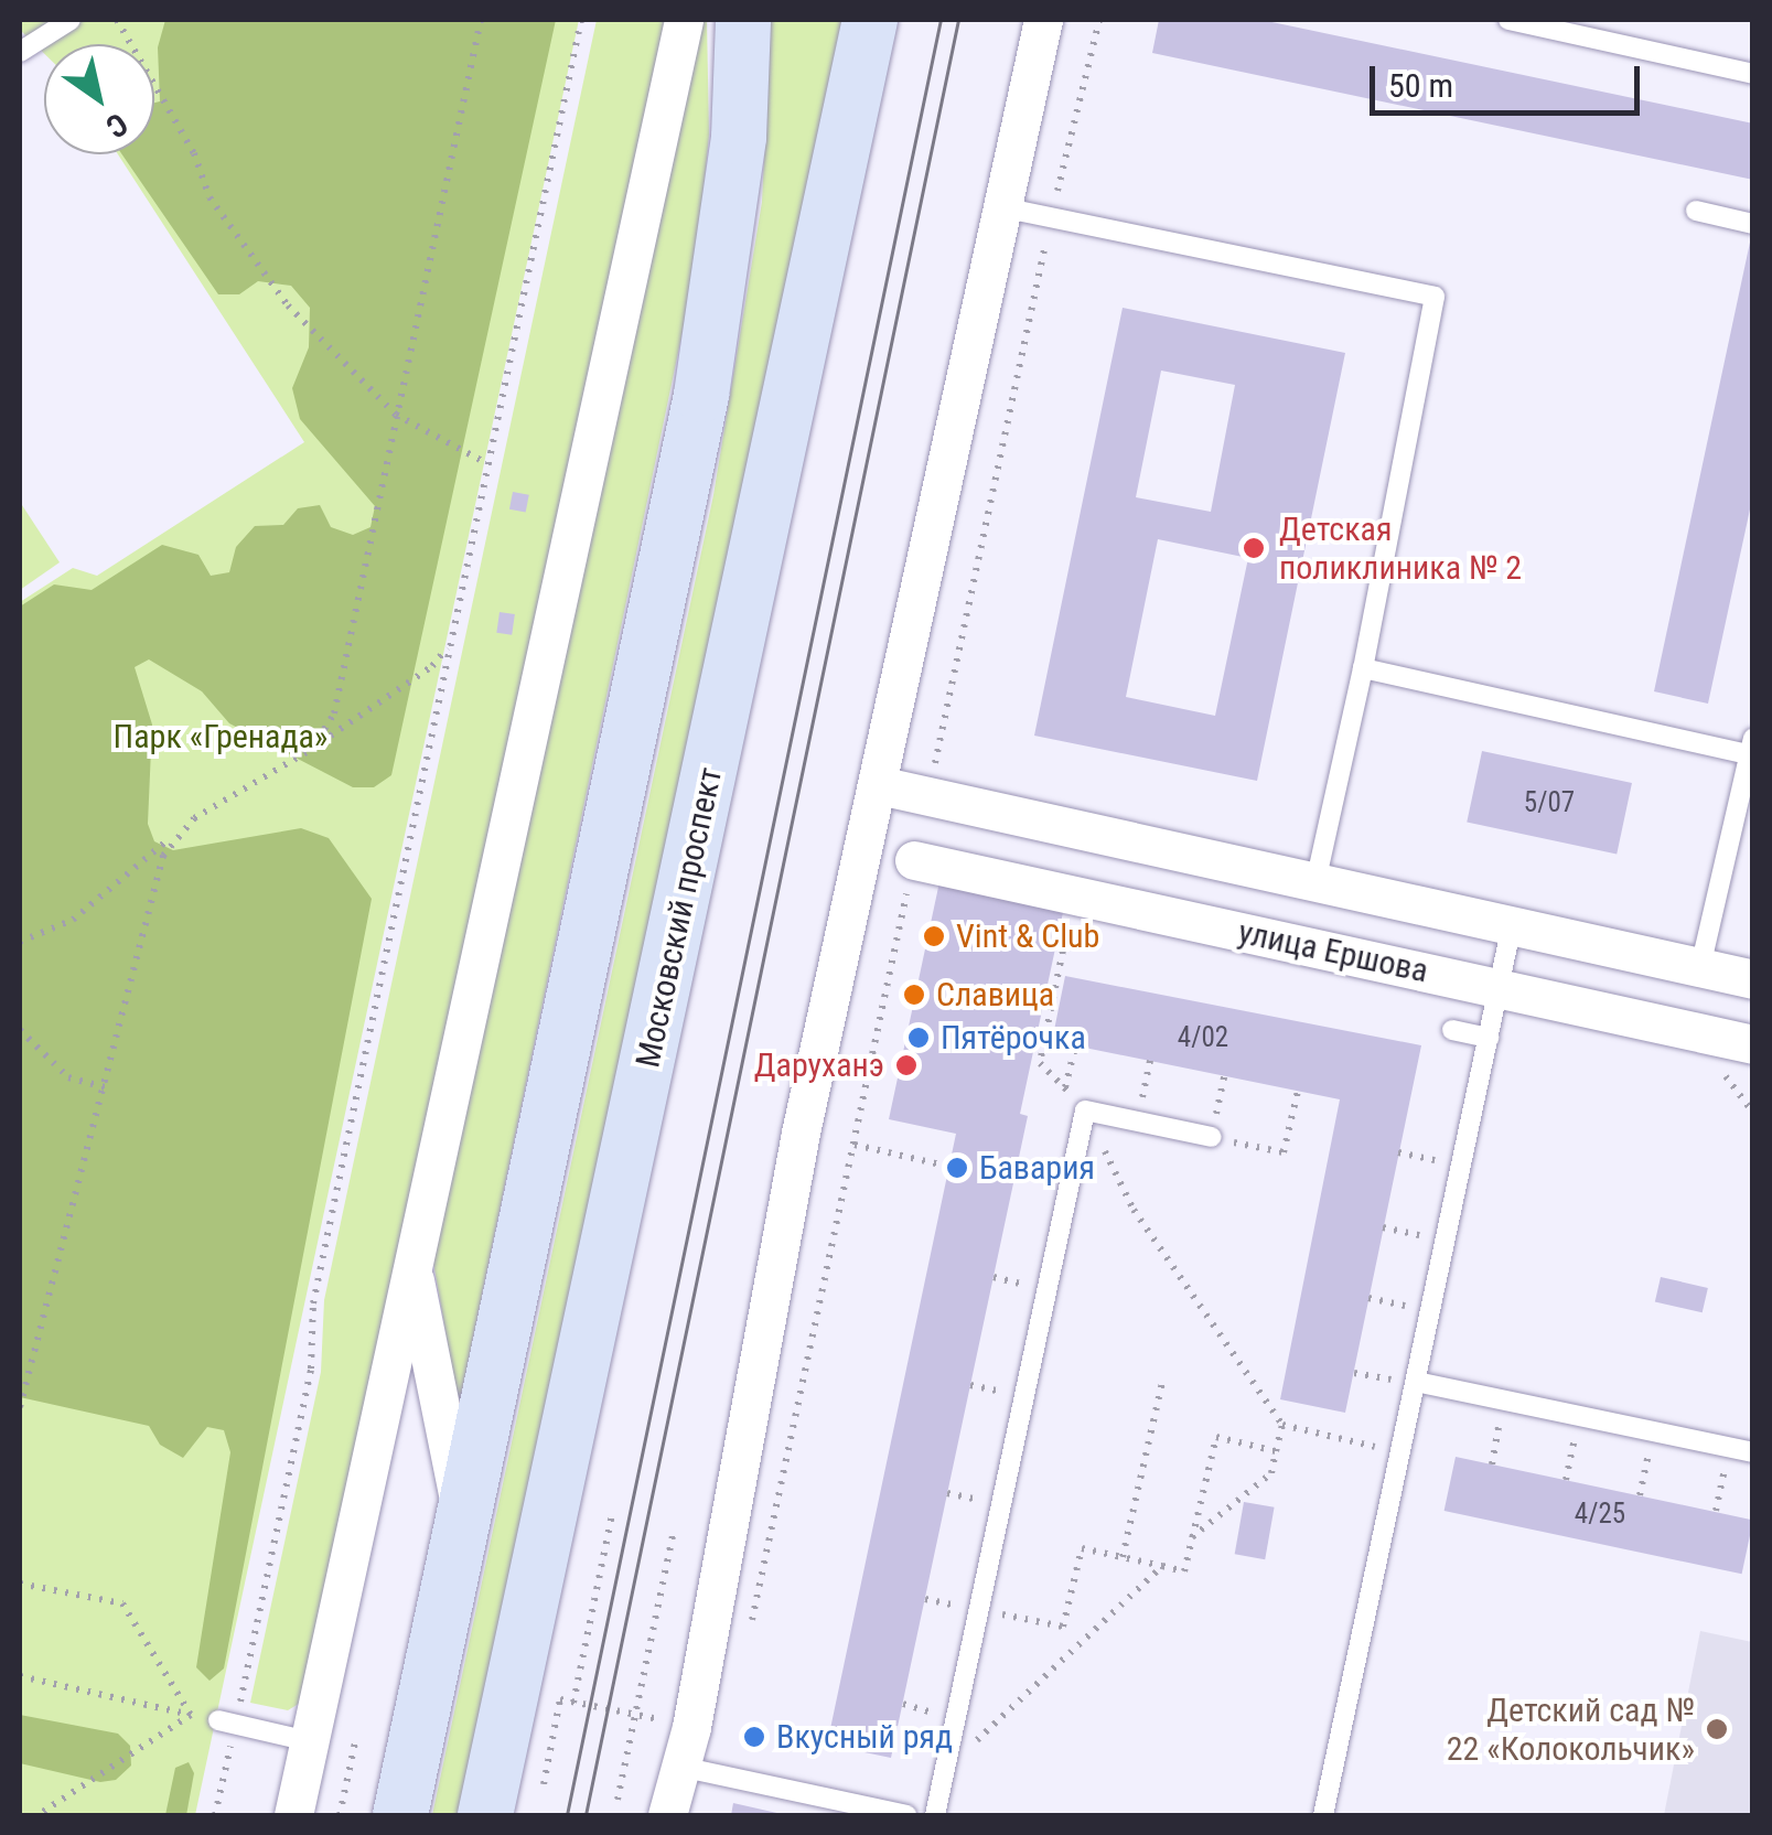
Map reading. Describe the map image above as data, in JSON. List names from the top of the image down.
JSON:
{
  "streets": {
    "main road": ["Московский проспект"],
    "street": ["улица Ершова"]
  },
  "parks": ["Парк «Гренада»"],
  "places": [
    "Детская поликлиника № 2",
    "Vint & Club",
    "Славица",
    "Пятёрочка",
    "Даруханэ",
    "Бавария",
    "Детский сад № 22 «Колокольчик»",
    "Вкусный ряд"
  ],
  "house_numbers": ["5/07", "4/02", "4/25"],
  "scale_bar": "50 m",
  "north": "bottom right"
}
